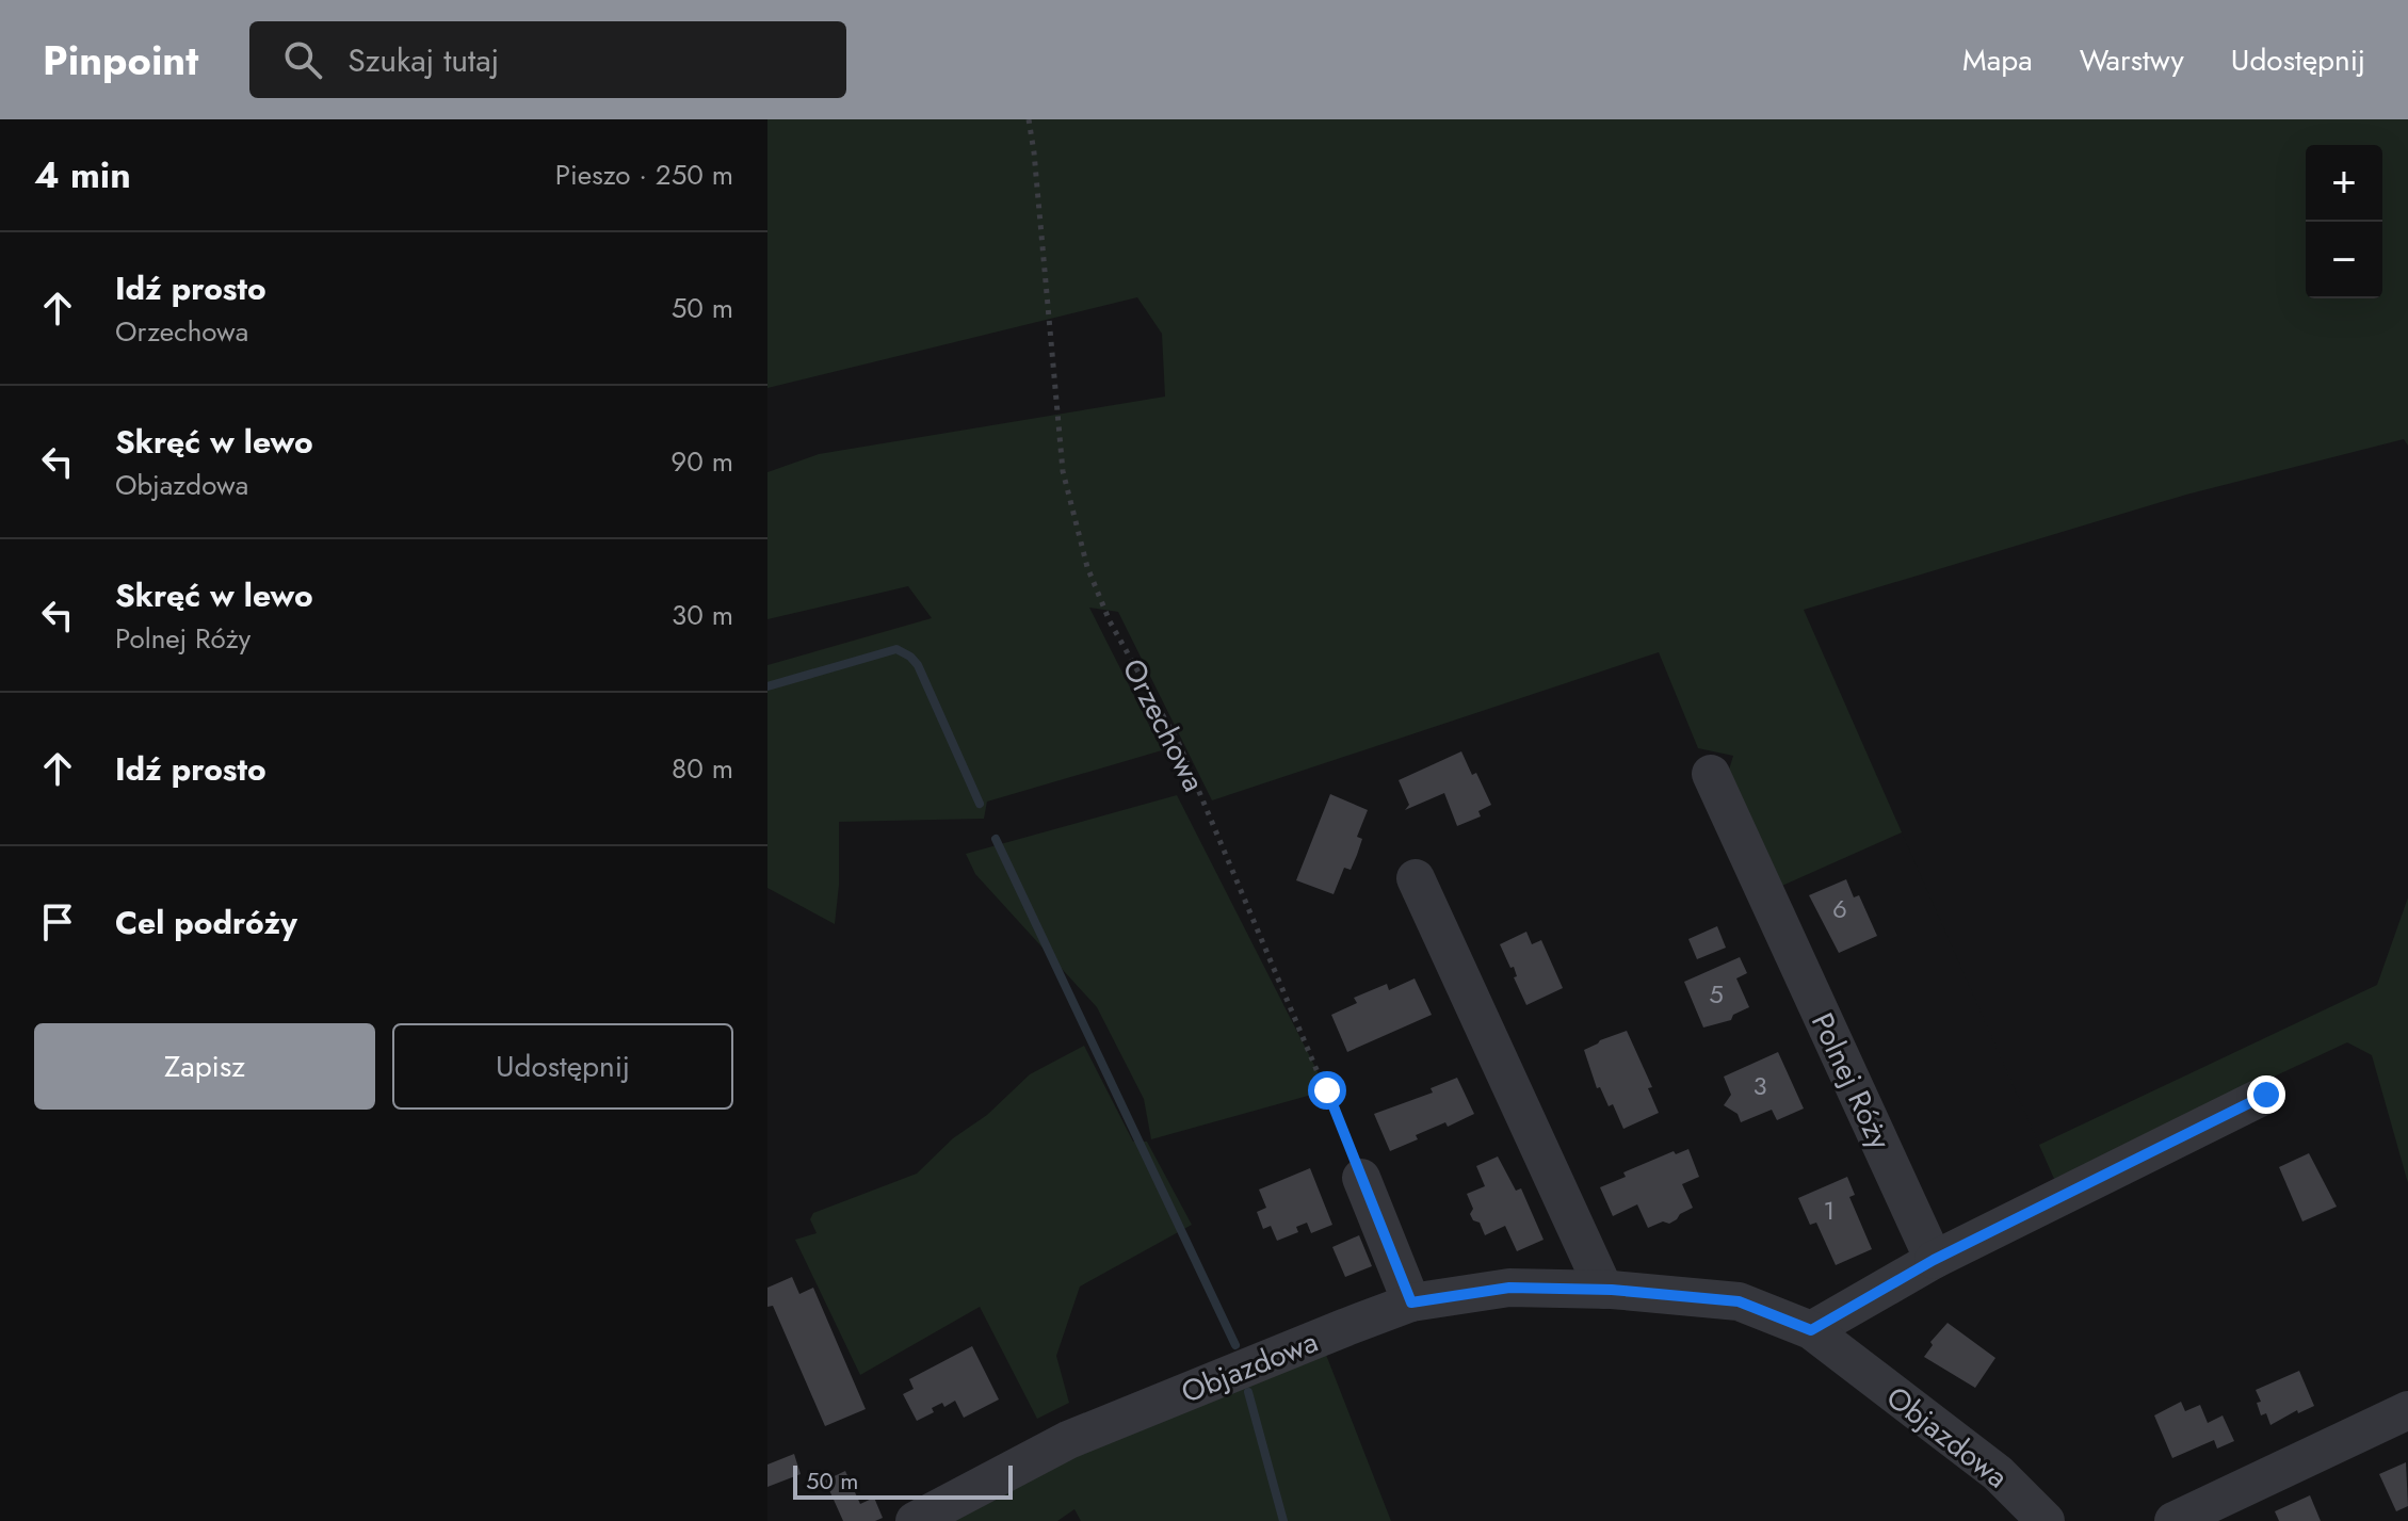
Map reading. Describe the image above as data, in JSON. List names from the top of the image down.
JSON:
{
  "streets": {
    "street": ["Polnej Róży", "Objazdowa"],
    "path": ["Orzechowa"]
  },
  "house_numbers": [
    "6",
    "5",
    "3",
    "1"
  ],
  "scale_bar": "50 m",
  "page": {
    "header": "Pinpoint",
    "search": "Szukaj tutaj",
    "nav": ["Mapa", "Warstwy", "Udostępnij"],
    "heading": ["4 min", "Pieszo · 250 m"],
    "map_buttons": ["+", "−"],
    "list": [
      ["Idź prosto", "Orzechowa", "50 m"],
      ["Skręć w lewo", "Objazdowa", "90 m"],
      ["Skręć w lewo", "Polnej Róży", "30 m"],
      ["Idź prosto", "80 m"],
      "Cel podróży"
    ],
    "buttons": ["Zapisz", "Udostępnij"],
    "scale": "50 m"
  }
}
